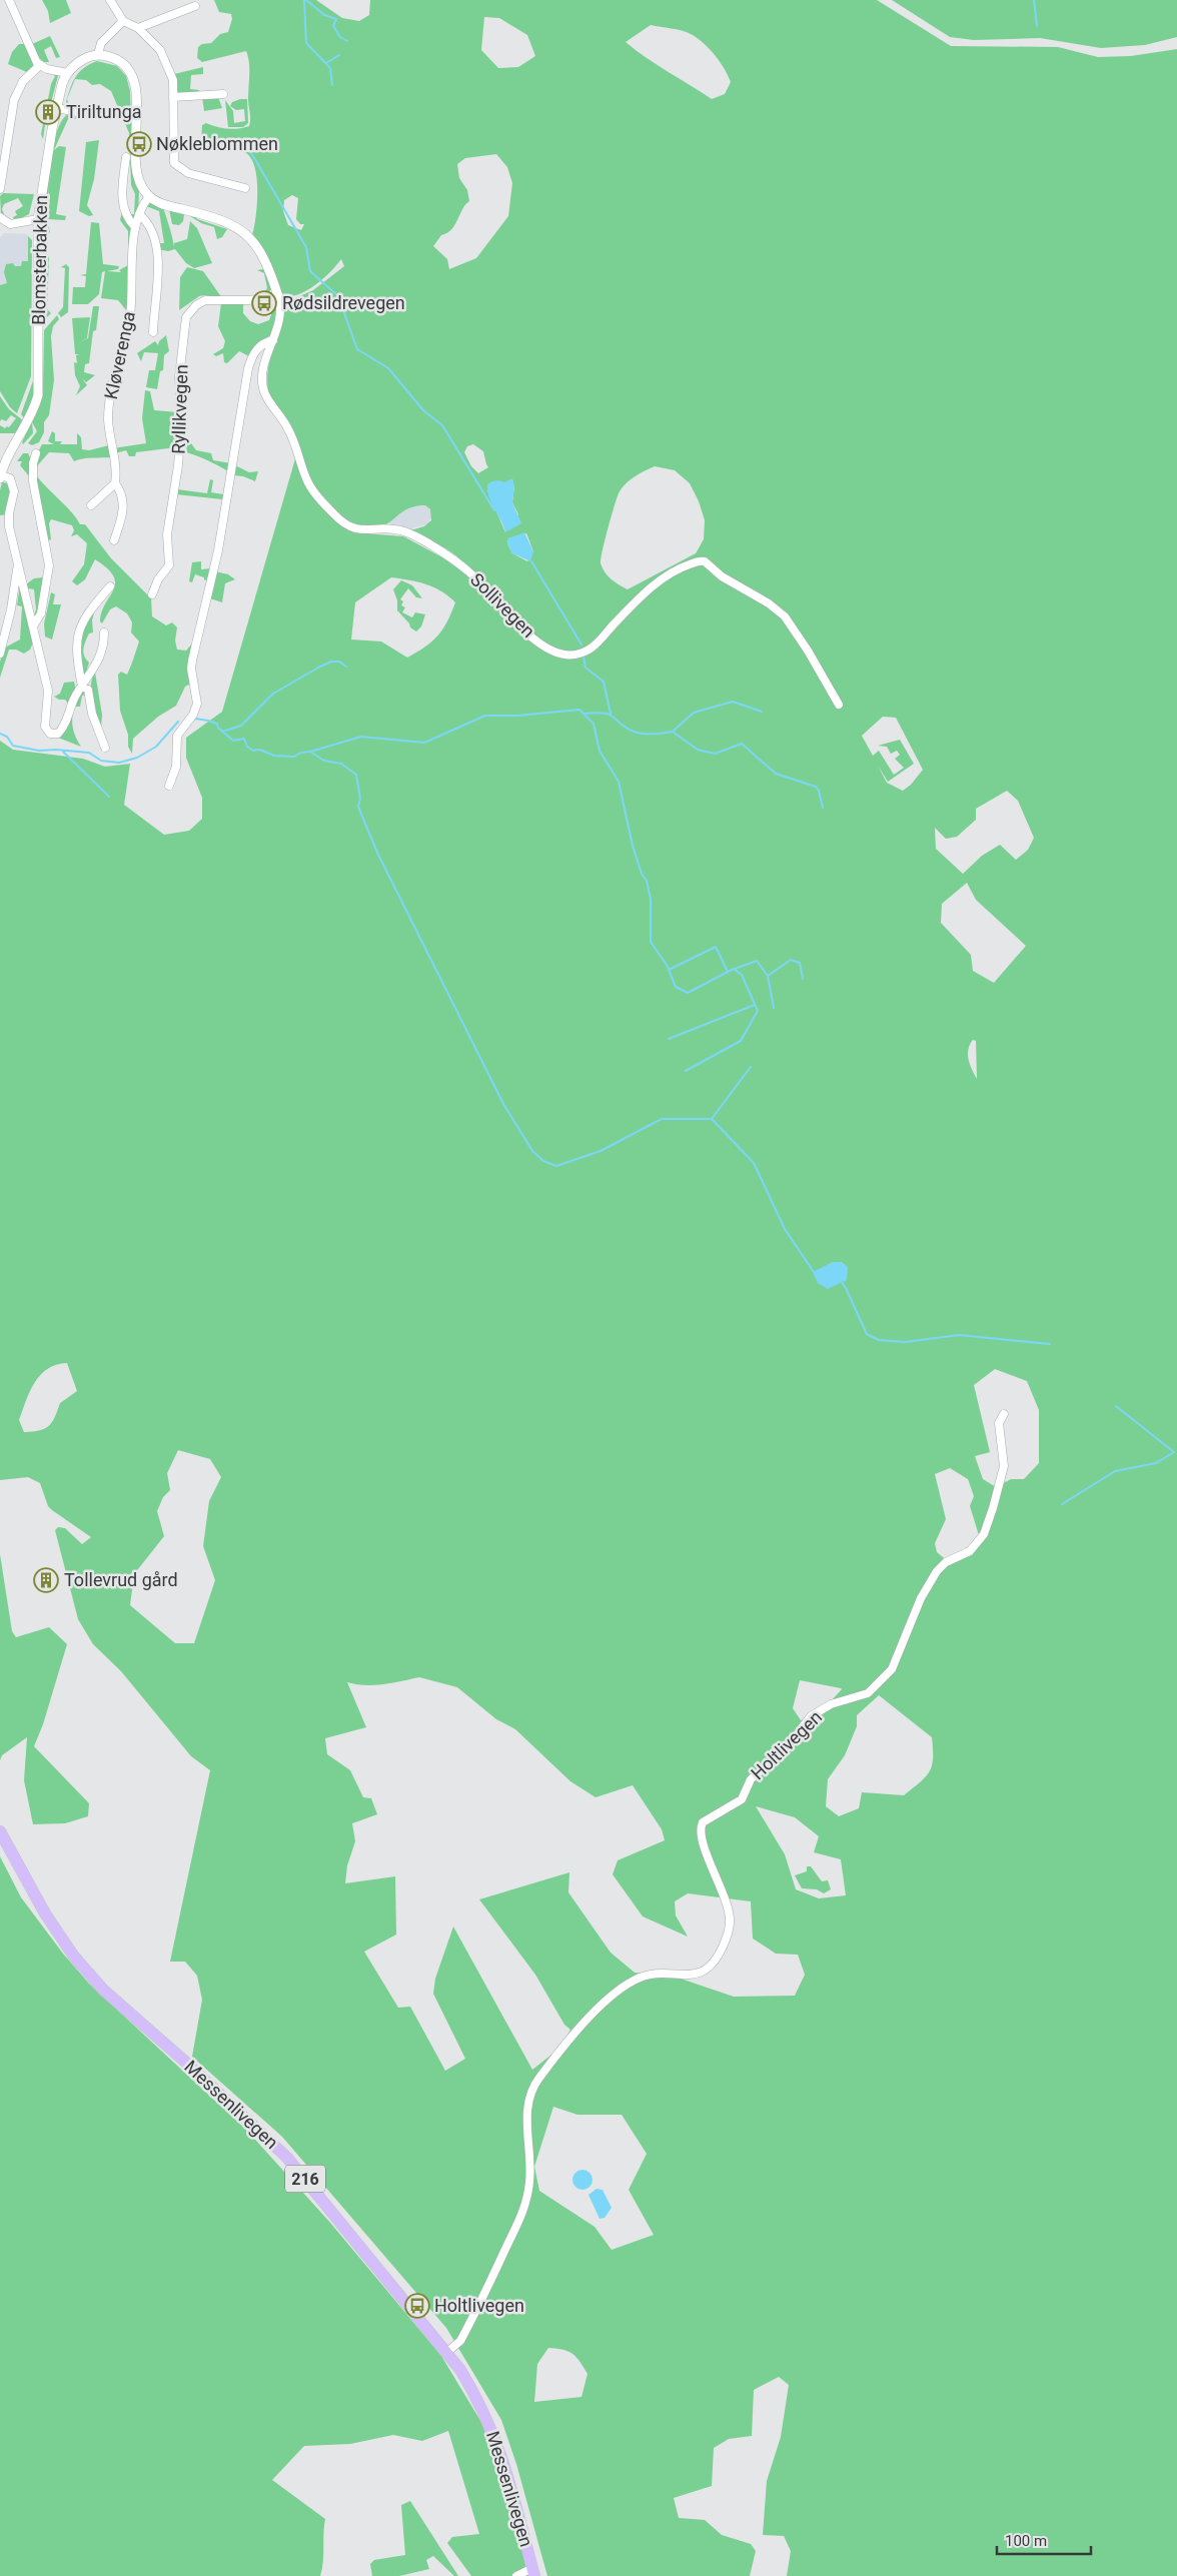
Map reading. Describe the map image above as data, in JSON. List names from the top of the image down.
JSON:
{
  "streets": {
    "main road": ["Messenlivegen", "216"],
    "street": [
      "Blomsterbakken",
      "Kløverenga",
      "Ryllikvegen",
      "Sollivegen",
      "Holtlivegen"
    ]
  },
  "crossings": [
    ["Holtlivegen", "Messenlivegen"]
  ],
  "places": {
    "building": ["Tiriltunga", "Tollevrud gård"],
    "bus stop": ["Nøkleblommen", "Rødsildrevegen", "Holtlivegen"]
  },
  "scale_bar": "100 m"
}
